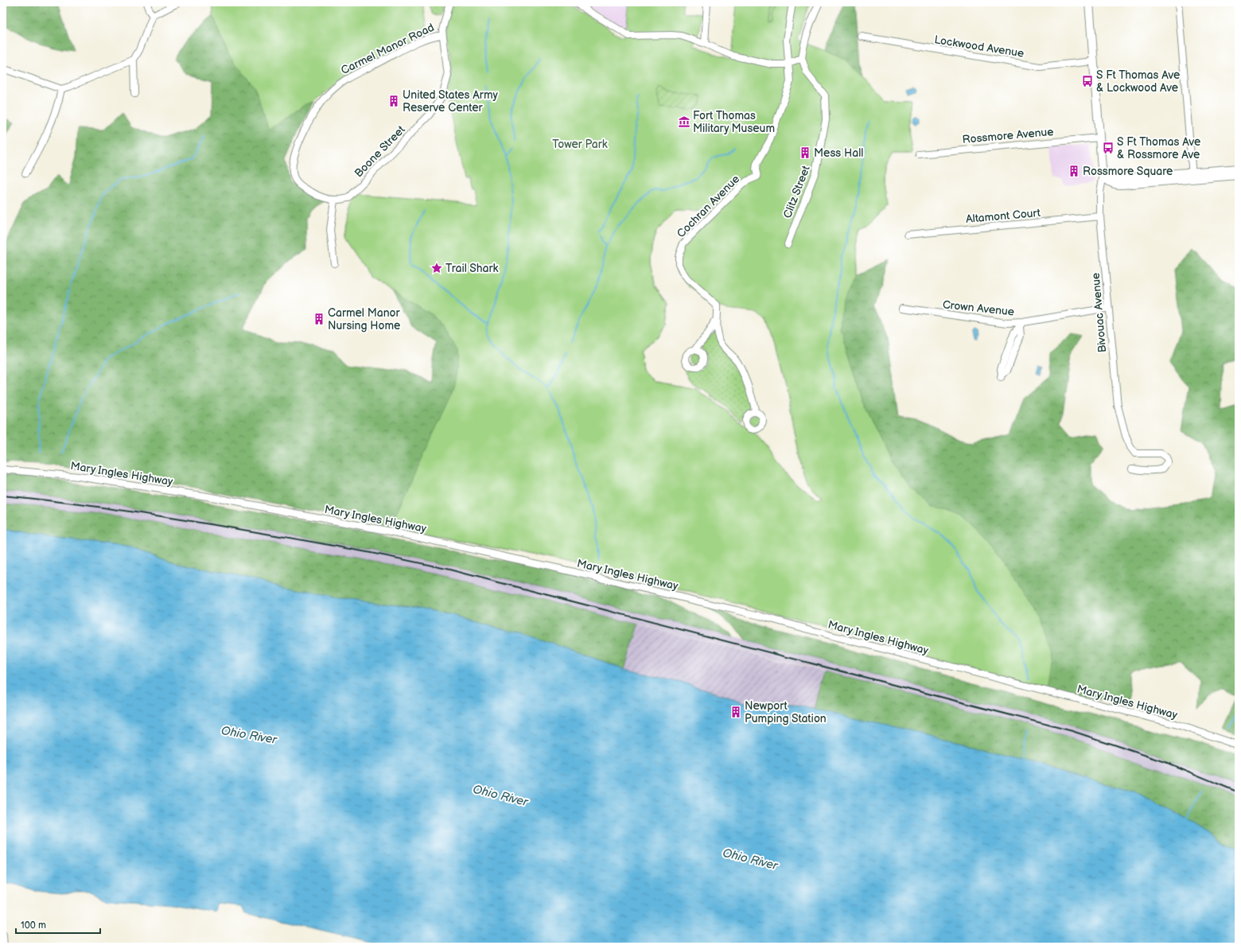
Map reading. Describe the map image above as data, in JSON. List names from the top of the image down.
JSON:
{
  "streets": {
    "street": [
      "Lockwood Avenue",
      "Carmel Manor Road",
      "Rossmore Avenue",
      "Boone Street",
      "Clitz Street",
      "Cochran Avenue",
      "Altamont Court",
      "Crown Avenue",
      "Bivouac Avenue",
      "Mary Ingles Highway"
    ]
  },
  "crossings": [
    ["Carmel Manor Road", "Boone Street"],
    ["Altamont Court", "Bivouac Avenue"],
    ["Crown Avenue", "Bivouac Avenue"]
  ],
  "water": ["Ohio River"],
  "parks": ["Tower Park"],
  "places": {
    "bus stop": ["S Ft Thomas Ave & Lockwood Ave", "S Ft Thomas Ave & Rossmore Ave"],
    "building": [
      "United States Army Reserve Center",
      "Mess Hall",
      "Rossmore Square",
      "Carmel Manor Nursing Home",
      "Newport Pumping Station"
    ],
    "museum": ["Fort Thomas Military Museum"],
    "place": ["Trail Shark"]
  },
  "scale_bar": "100 m"
}
